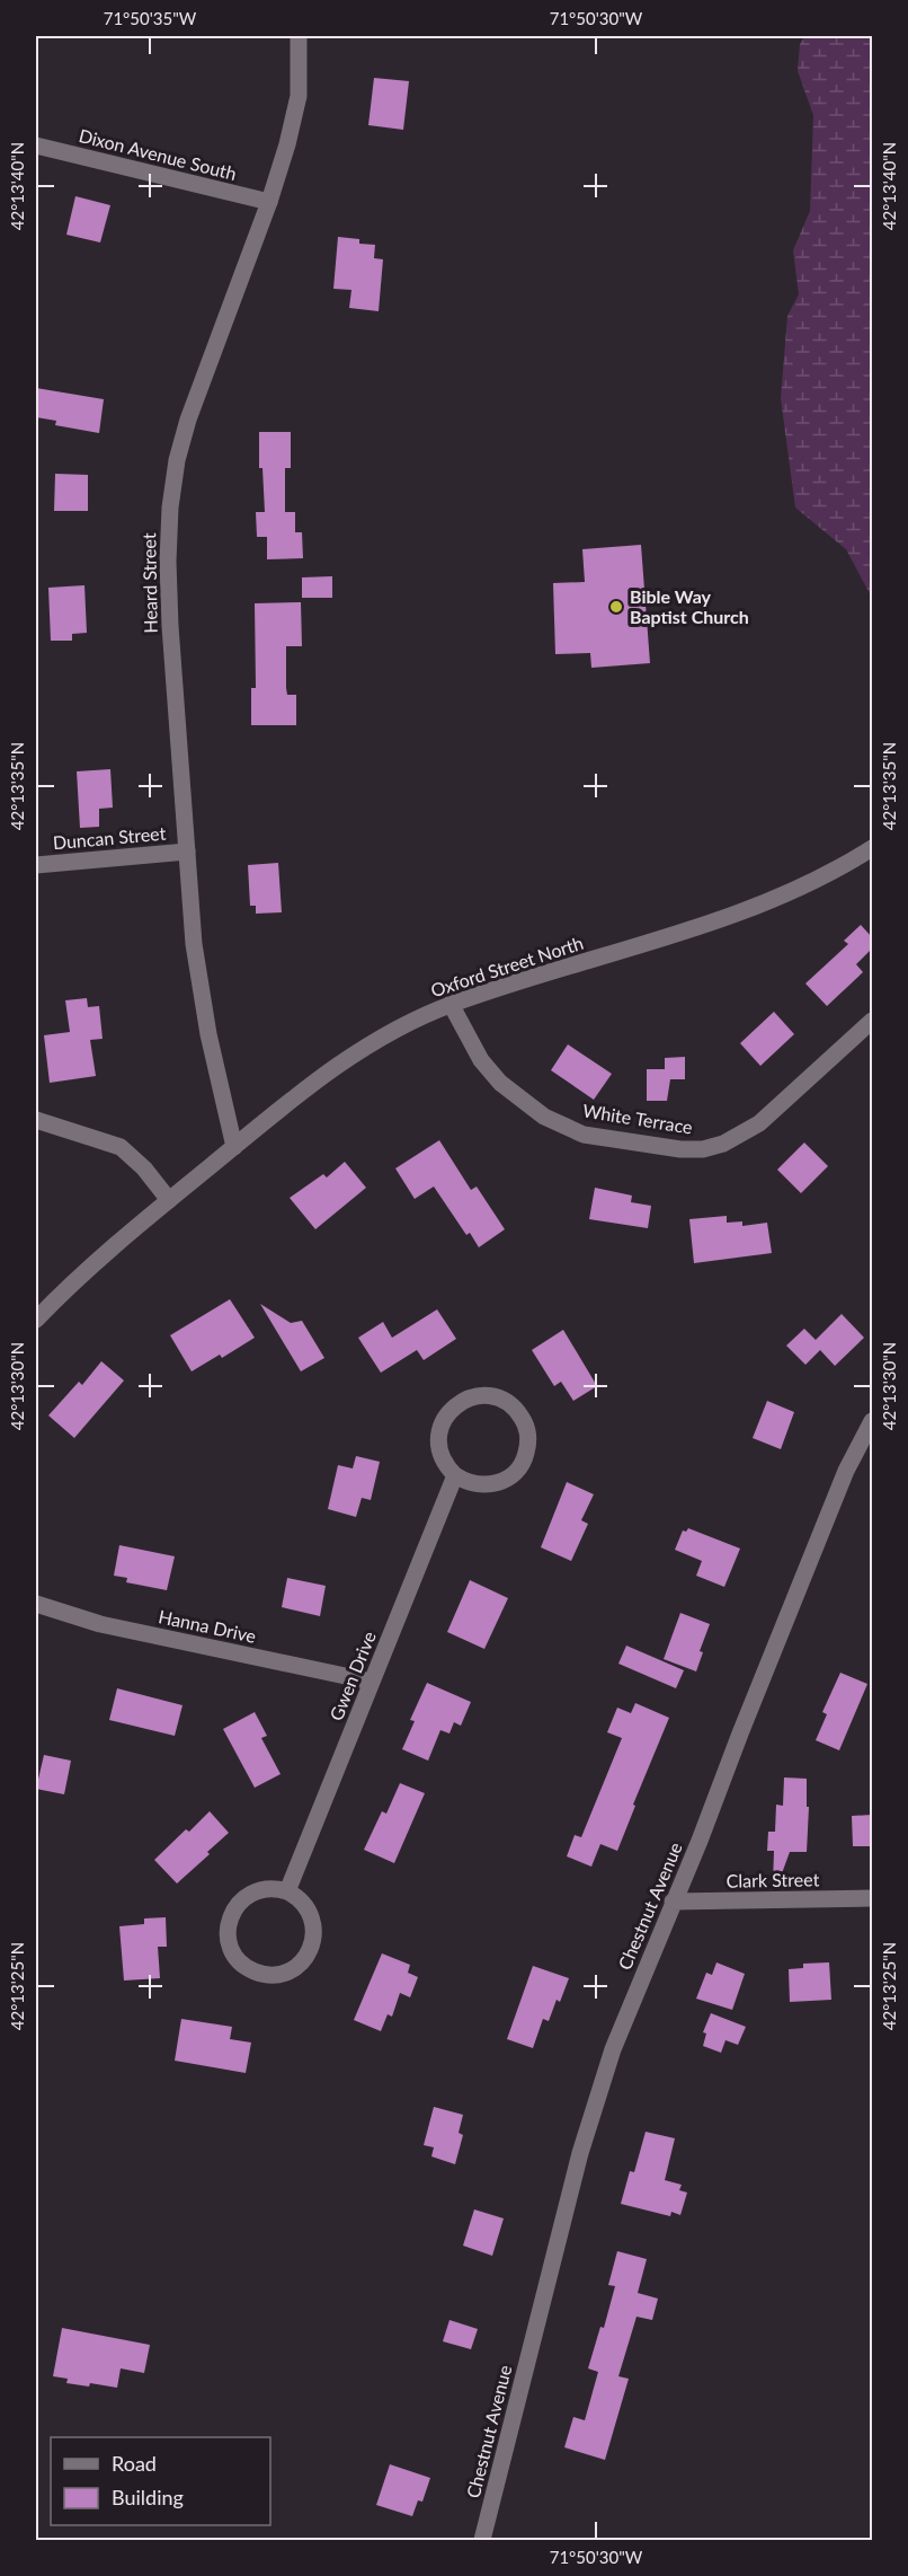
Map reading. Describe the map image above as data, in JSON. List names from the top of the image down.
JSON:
{
  "streets": {
    "street": [
      "Dixon Avenue South",
      "Heard Street",
      "Duncan Street",
      "Oxford Street North",
      "White Terrace",
      "Hanna Drive",
      "Gwen Drive",
      "Clark Street",
      "Chestnut Avenue"
    ]
  },
  "crossings": [
    ["Dixon Avenue South", "Heard Street"],
    ["Heard Street", "Duncan Street"],
    ["Heard Street", "Oxford Street North"],
    ["Oxford Street North", "White Terrace"],
    ["Hanna Drive", "Gwen Drive"],
    ["Clark Street", "Chestnut Avenue"]
  ],
  "places": ["Bible Way Baptist Church"],
  "legend": ["Road", "Building"],
  "coordinates": [
    "71°50'35\"W",
    "71°50'30\"W",
    "42°13'40\"N",
    "42°13'35\"N",
    "42°13'30\"N",
    "42°13'25\"N"
  ]
}
